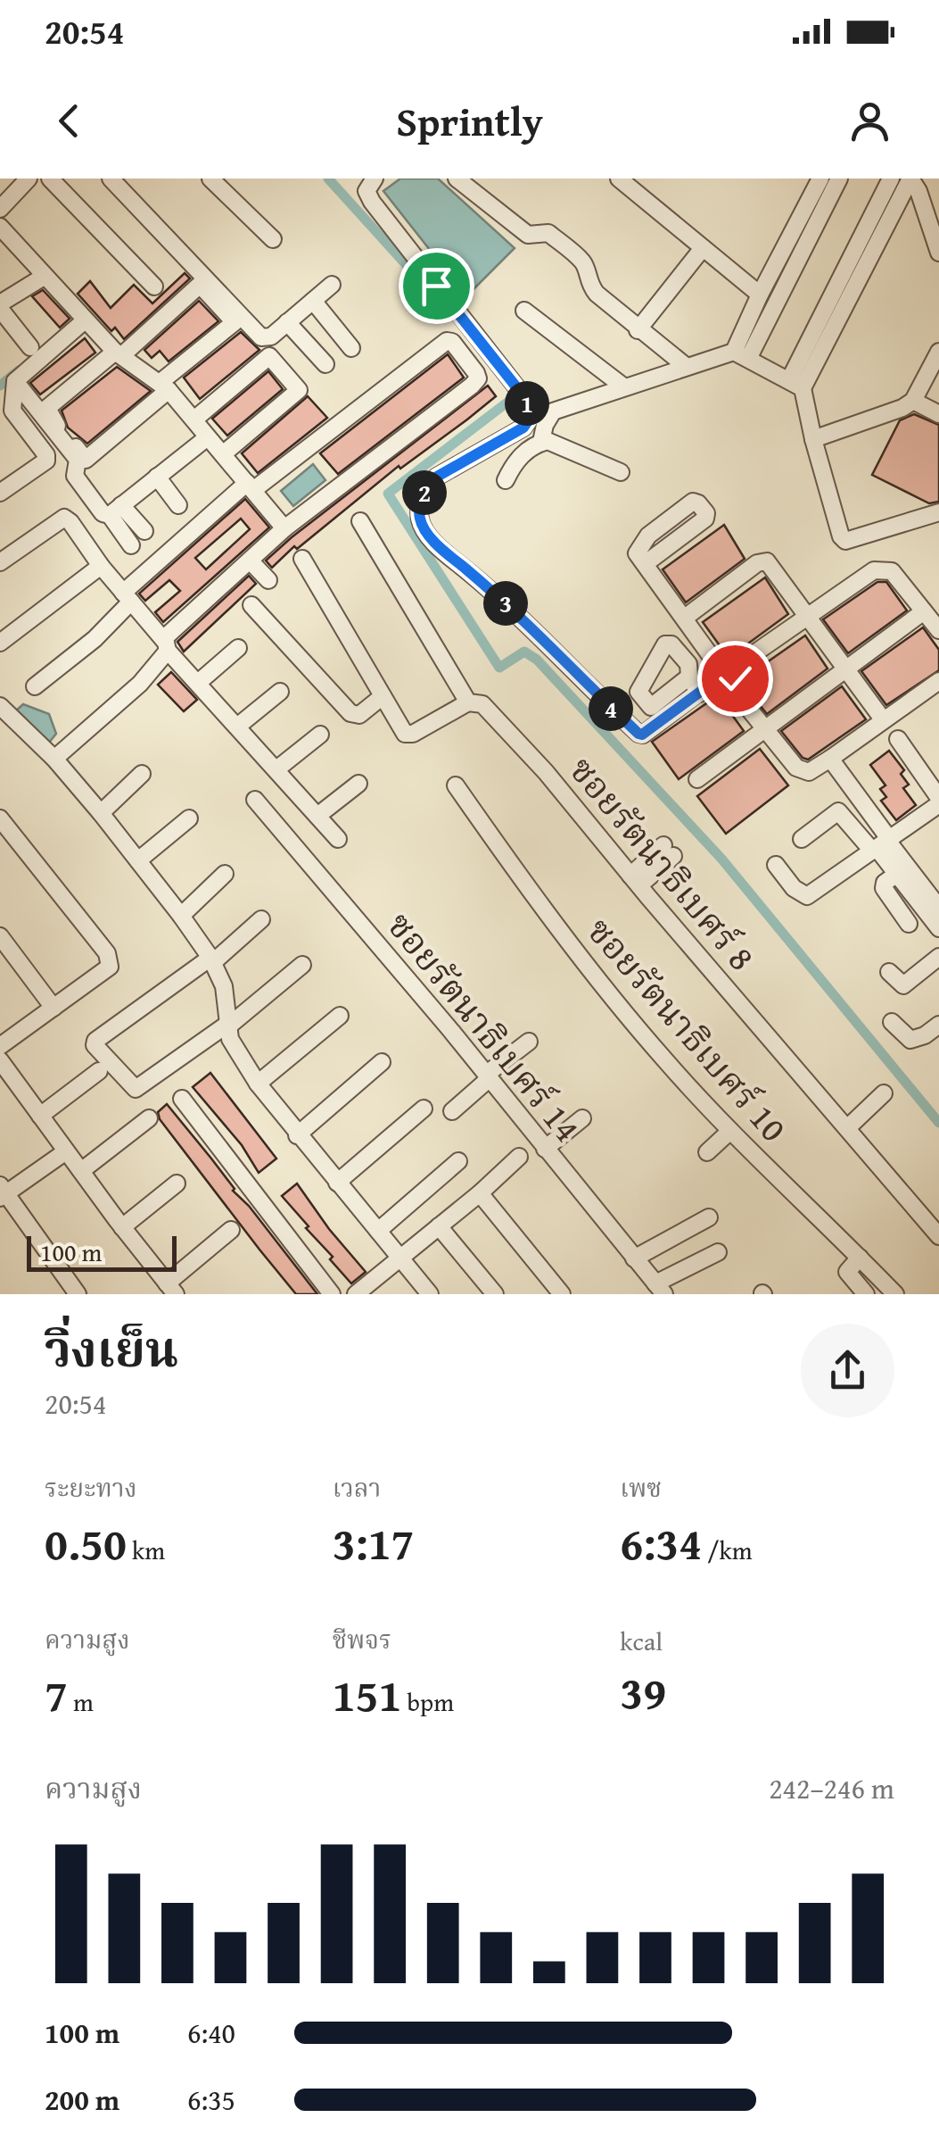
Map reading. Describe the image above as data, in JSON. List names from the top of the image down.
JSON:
{
  "streets": {
    "street": ["ซอยรัตนาธิเบศร์ 8", "ซอยรัตนาธิเบศร์ 14", "ซอยรัตนาธิเบศร์ 10"]
  },
  "scale_bar": "100 m",
  "page": {
    "status": "20:54",
    "header": "Sprintly",
    "pins": [
      "1",
      "2",
      "3",
      "4"
    ],
    "scale": "100 m",
    "heading": ["วิ่งเย็น", "20:54"],
    "stats": [
      ["ระยะทาง", "0.50 km"],
      ["เวลา", "3:17"],
      ["เพซ", "6:34 /km"],
      ["ความสูง", "7 m"],
      ["ชีพจร", "151 bpm"],
      ["kcal", "39"]
    ],
    "chart": ["ความสูง", "242–246 m"],
    "list": [
      {
        "name": "100 m",
        "note": "6:40"
      },
      {
        "name": "200 m",
        "note": "6:35"
      }
    ]
  }
}
